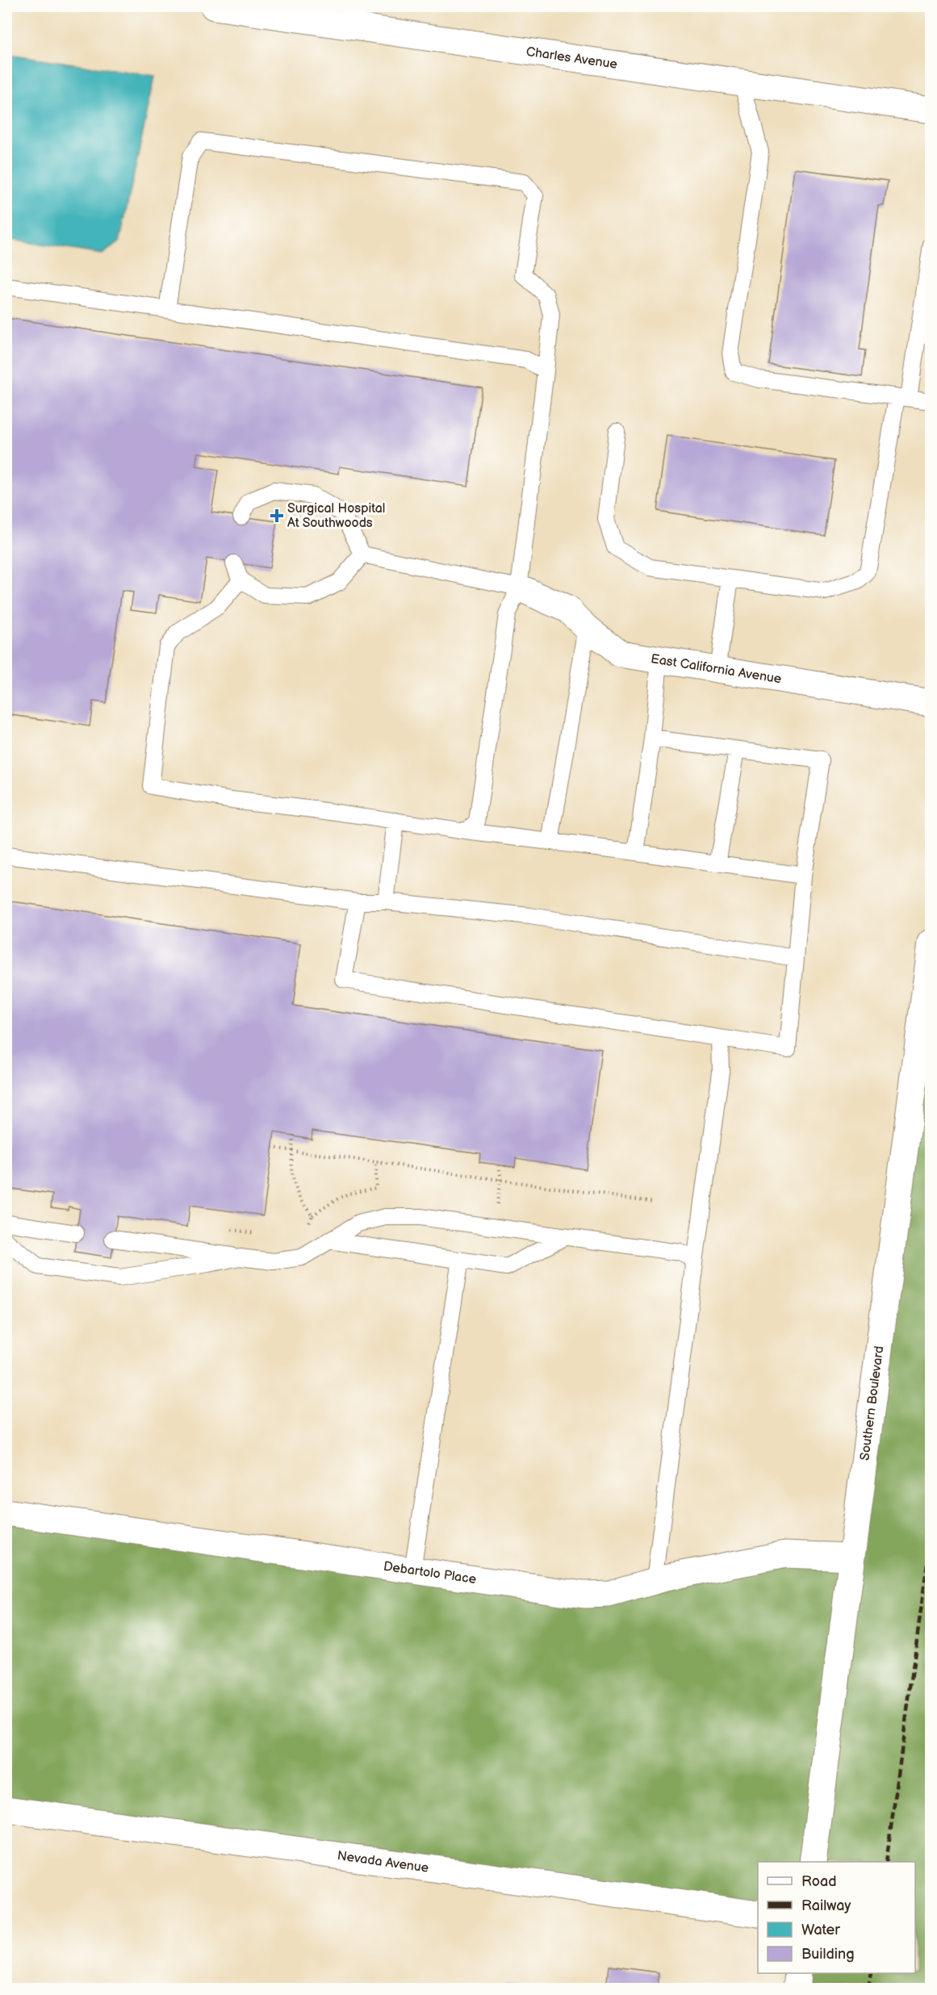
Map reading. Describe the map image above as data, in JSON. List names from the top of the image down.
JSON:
{
  "streets": {
    "street": [
      "Charles Avenue",
      "East California Avenue",
      "Southern Boulevard",
      "Debartolo Place",
      "Nevada Avenue"
    ]
  },
  "crossings": [
    ["Southern Boulevard", "Debartolo Place"]
  ],
  "places": {
    "health": ["Surgical Hospital At Southwoods"]
  },
  "legend": [
    "Road",
    "Railway",
    "Water",
    "Building"
  ]
}
